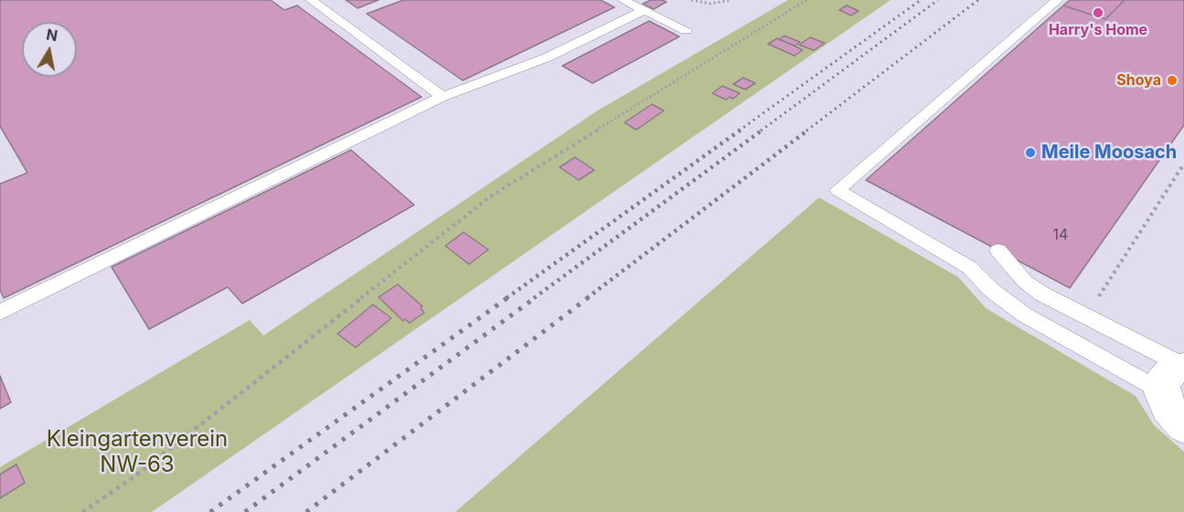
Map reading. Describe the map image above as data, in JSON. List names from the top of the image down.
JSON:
{
  "parks": ["Kleingartenverein NW-63"],
  "places": ["Harry's Home", "Shoya", "Meile Moosach"],
  "house_numbers": ["14"],
  "north": "top"
}
